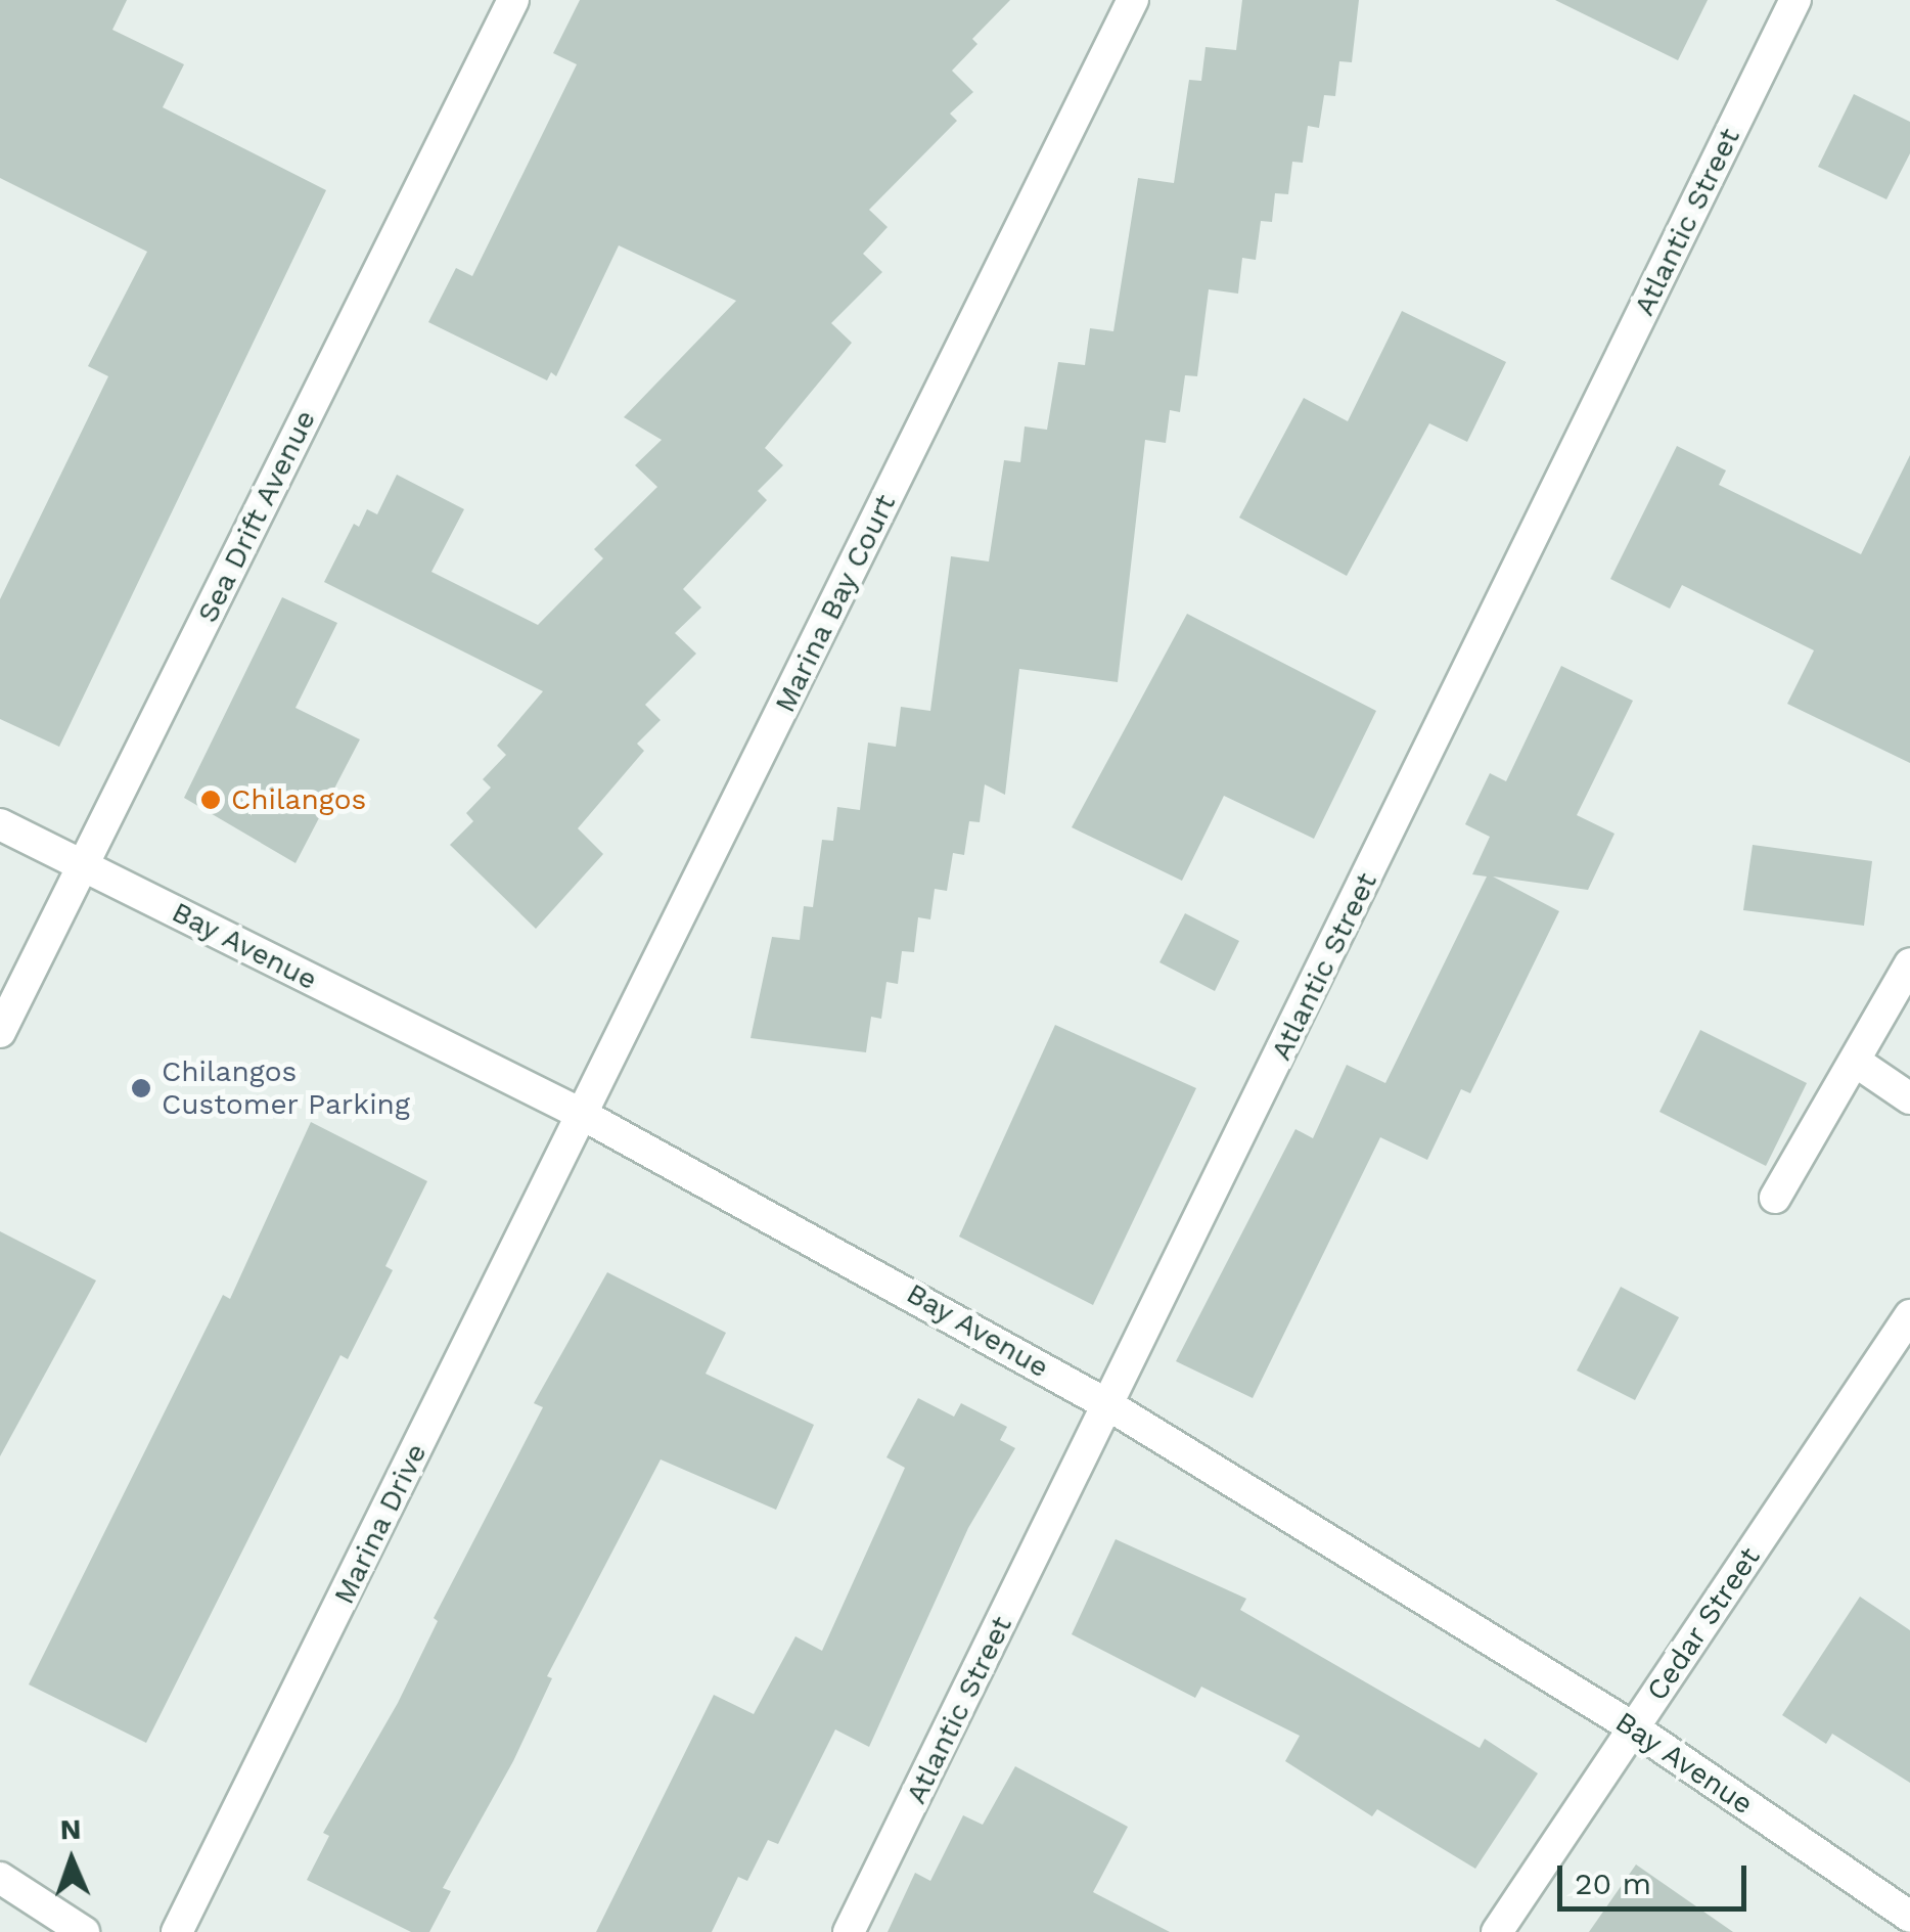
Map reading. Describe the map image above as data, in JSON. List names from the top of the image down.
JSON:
{
  "streets": {
    "street": [
      "Atlantic Street",
      "Sea Drift Avenue",
      "Marina Bay Court",
      "Bay Avenue",
      "Marina Drive",
      "Cedar Street"
    ]
  },
  "crossings": [
    ["Atlantic Street", "Bay Avenue"],
    ["Sea Drift Avenue", "Bay Avenue"],
    ["Marina Bay Court", "Bay Avenue"],
    ["Marina Bay Court", "Marina Drive"],
    ["Bay Avenue", "Marina Drive"],
    ["Bay Avenue", "Cedar Street"]
  ],
  "places": ["Chilangos", "Chilangos Customer Parking"],
  "scale_bar": "20 m",
  "north": "top"
}
